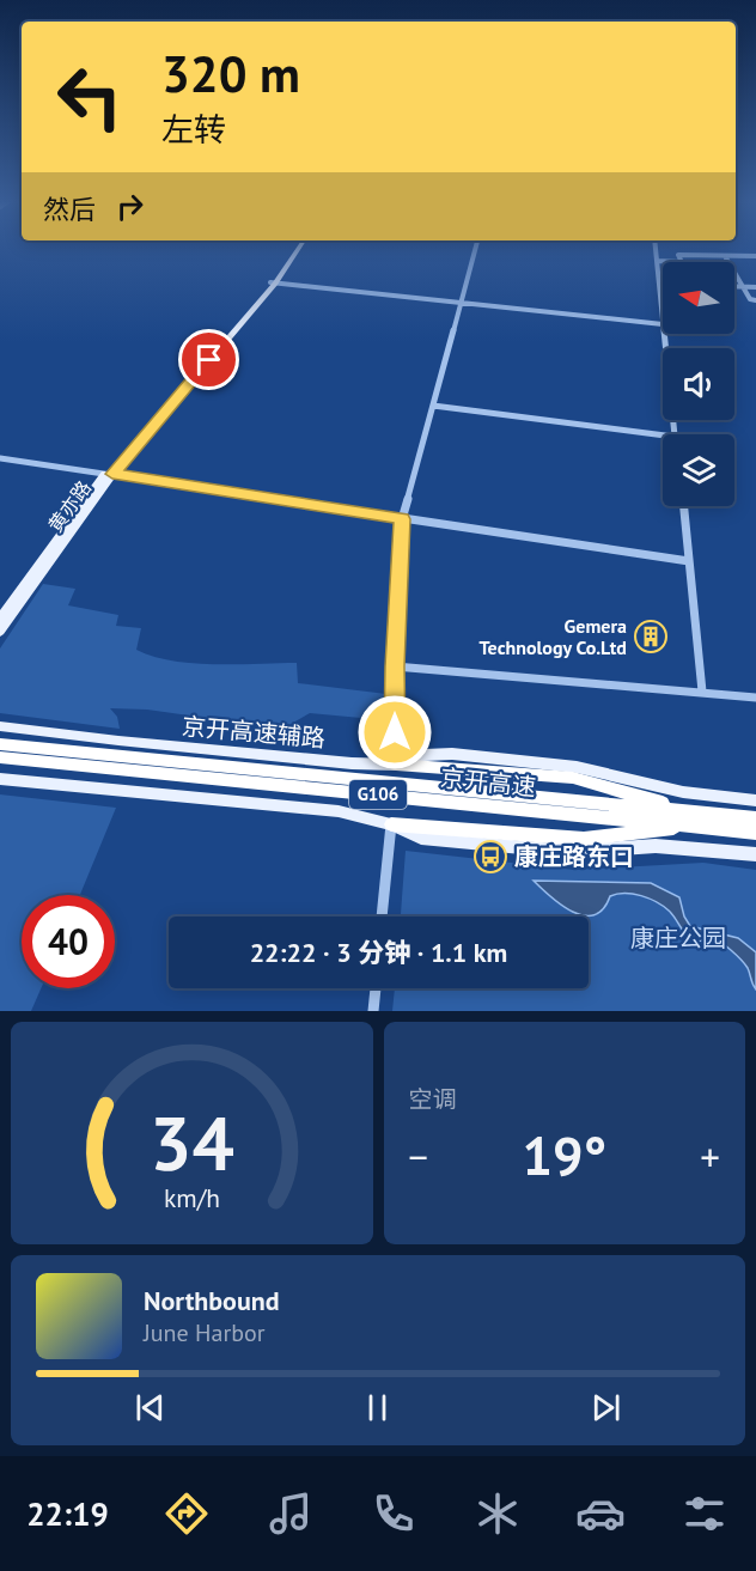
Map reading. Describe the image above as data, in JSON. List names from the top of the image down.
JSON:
{
  "streets": {
    "highway": ["京开高速", "G106"],
    "main road": ["黄亦路", "京开高速辅路"]
  },
  "parks": ["康庄公园"],
  "places": {
    "building": ["Gemera Technology Co.Ltd"],
    "bus stop": ["康庄路东口"]
  },
  "north": "left",
  "page": {
    "turn": ["320 m", "左转"],
    "then": "然后",
    "limit": "40",
    "trip": "22:22 · 3 分钟 · 1.1 km",
    "tile": "空调",
    "heat": ["−", "19°", "+"],
    "song": ["Northbound", "June Harbor"],
    "tabs": "22:19",
    "gauge": ["34", "km/h"]
  }
}
